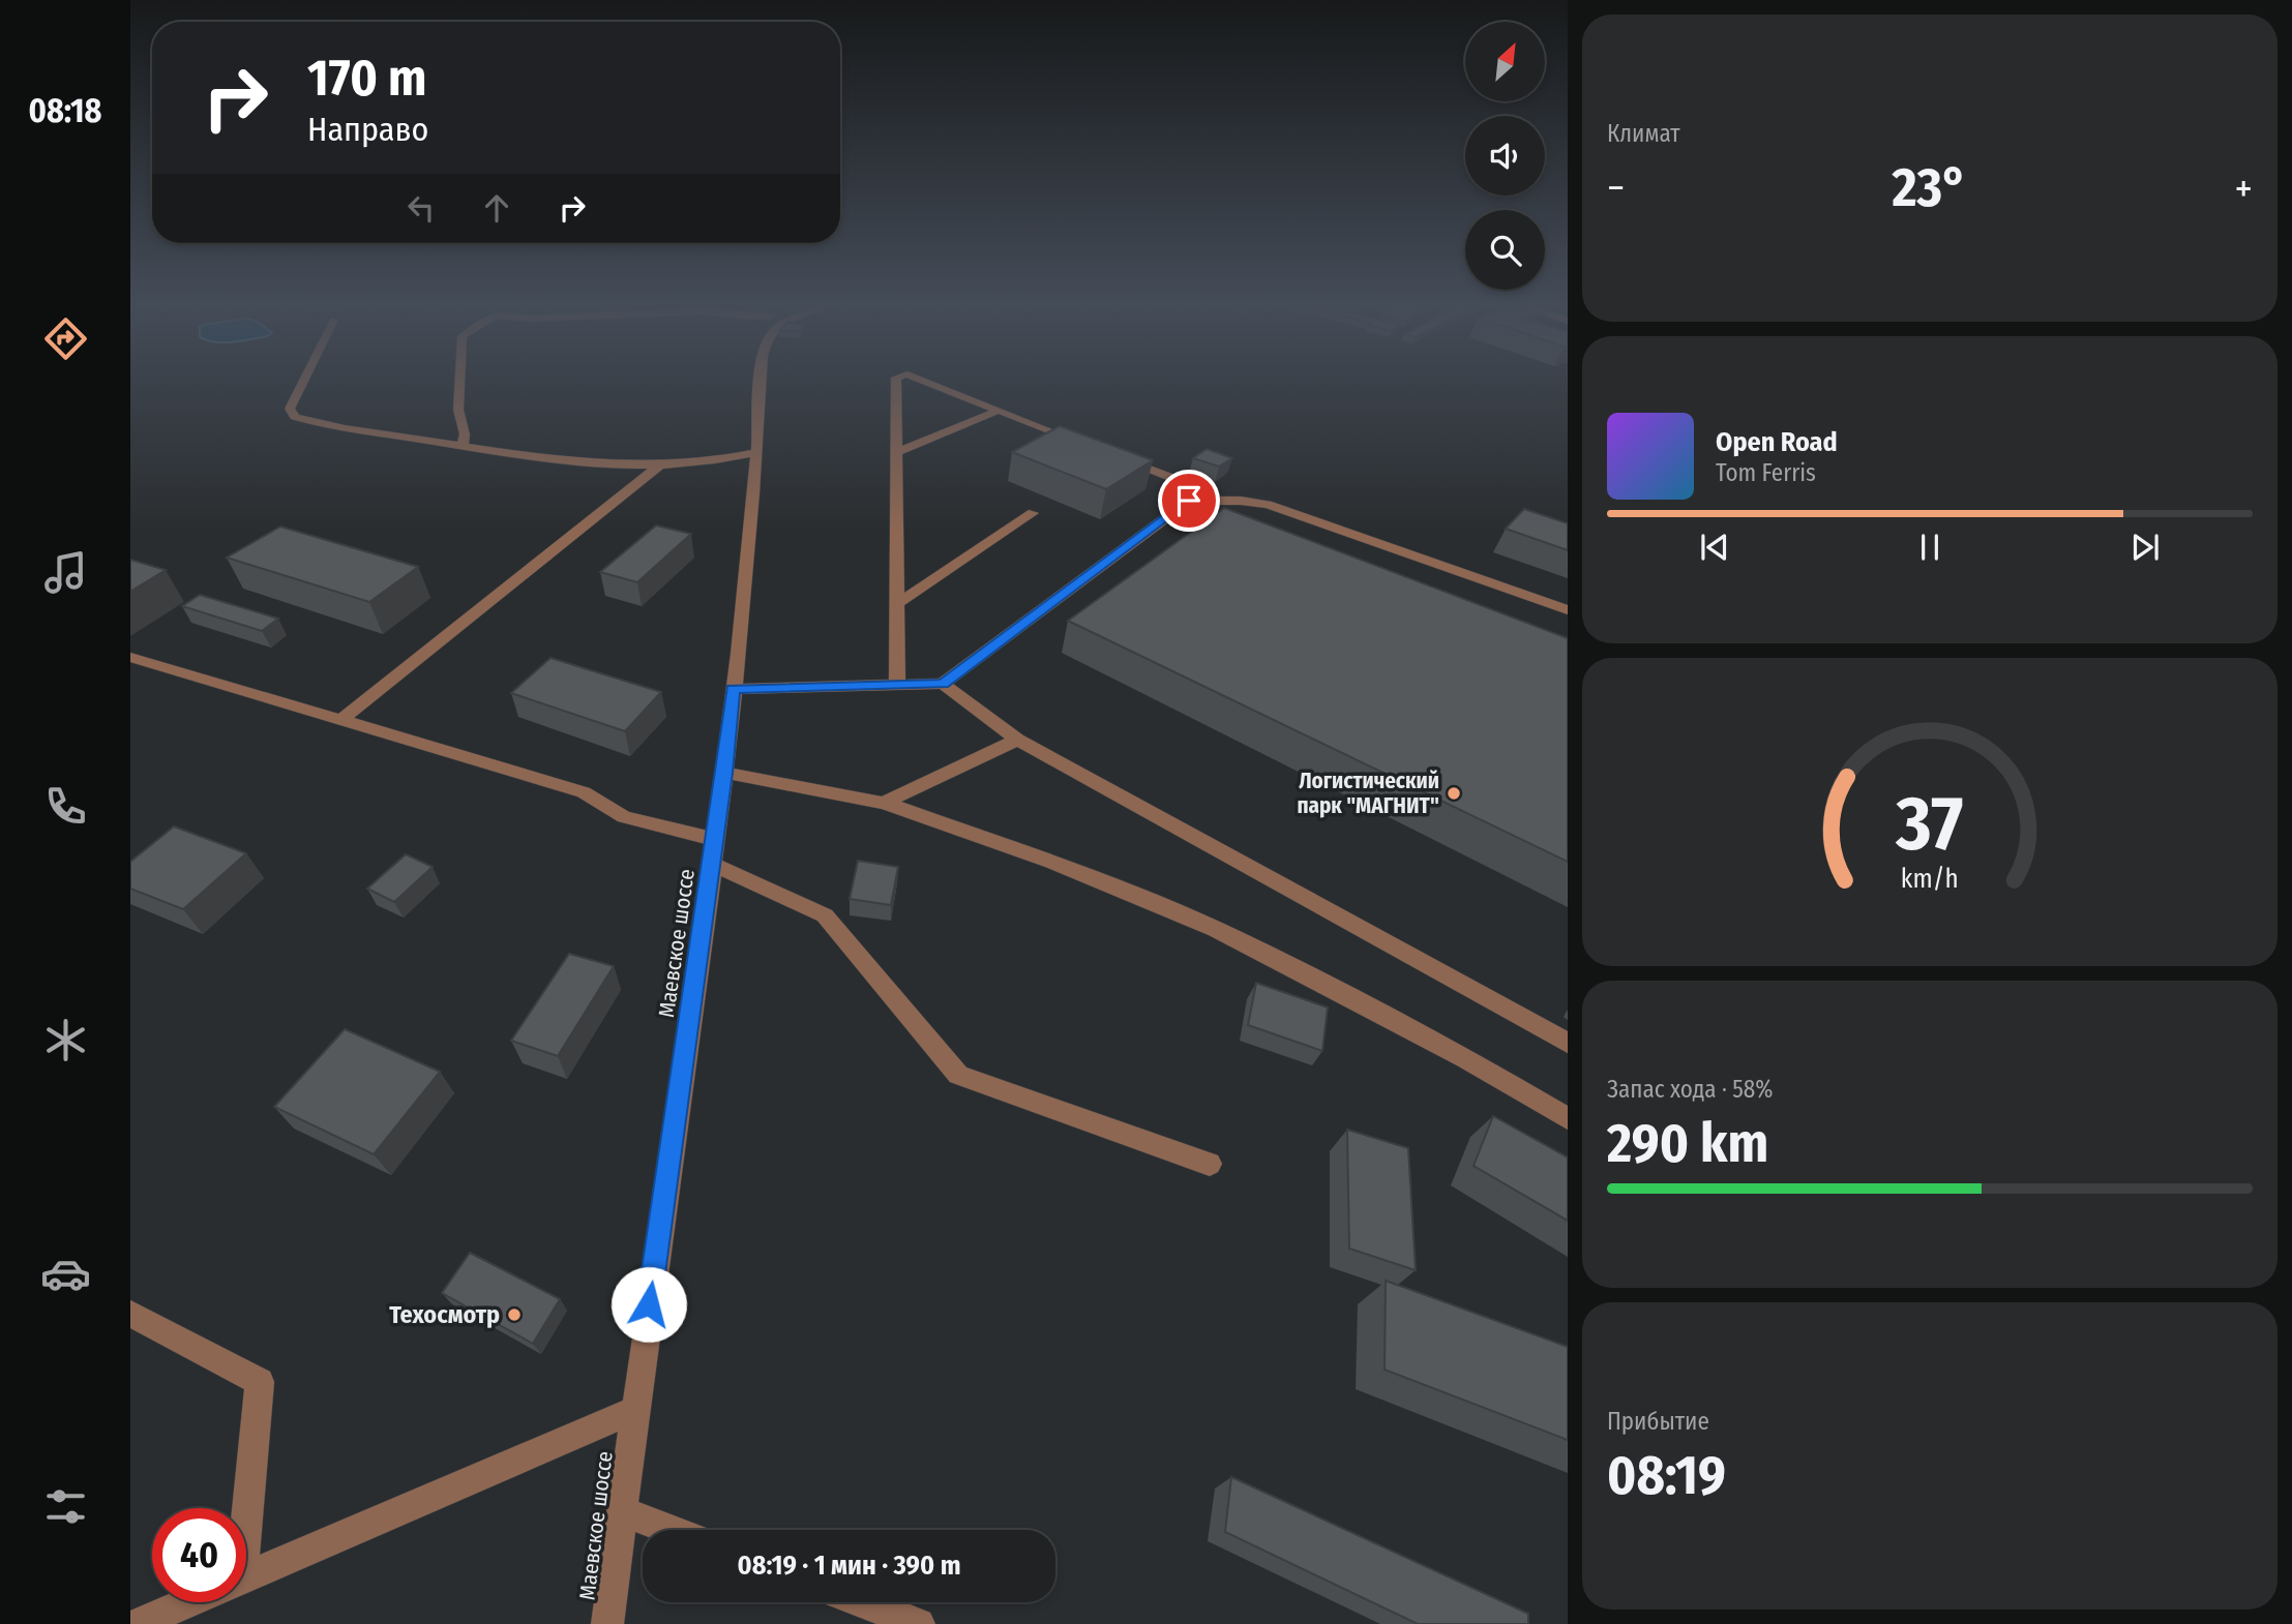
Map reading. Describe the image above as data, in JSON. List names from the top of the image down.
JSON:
{
  "streets": {
    "street": ["Маевское шоссе"]
  },
  "places": ["Логистический парк \"МАГНИТ\"", "Техосмотр"],
  "north": "top right",
  "page": {
    "tabs": "08:18",
    "tile": [
      "Климат",
      ["Запас хода · 58%", "290 km"],
      ["Прибытие", "08:19"]
    ],
    "turn": ["170 m", "Направо"],
    "heat": ["−", "23°", "+"],
    "song": ["Open Road", "Tom Ferris"],
    "limit": "40",
    "trip": "08:19 · 1 мин · 390 m",
    "gauge": ["37", "km/h"]
  }
}
